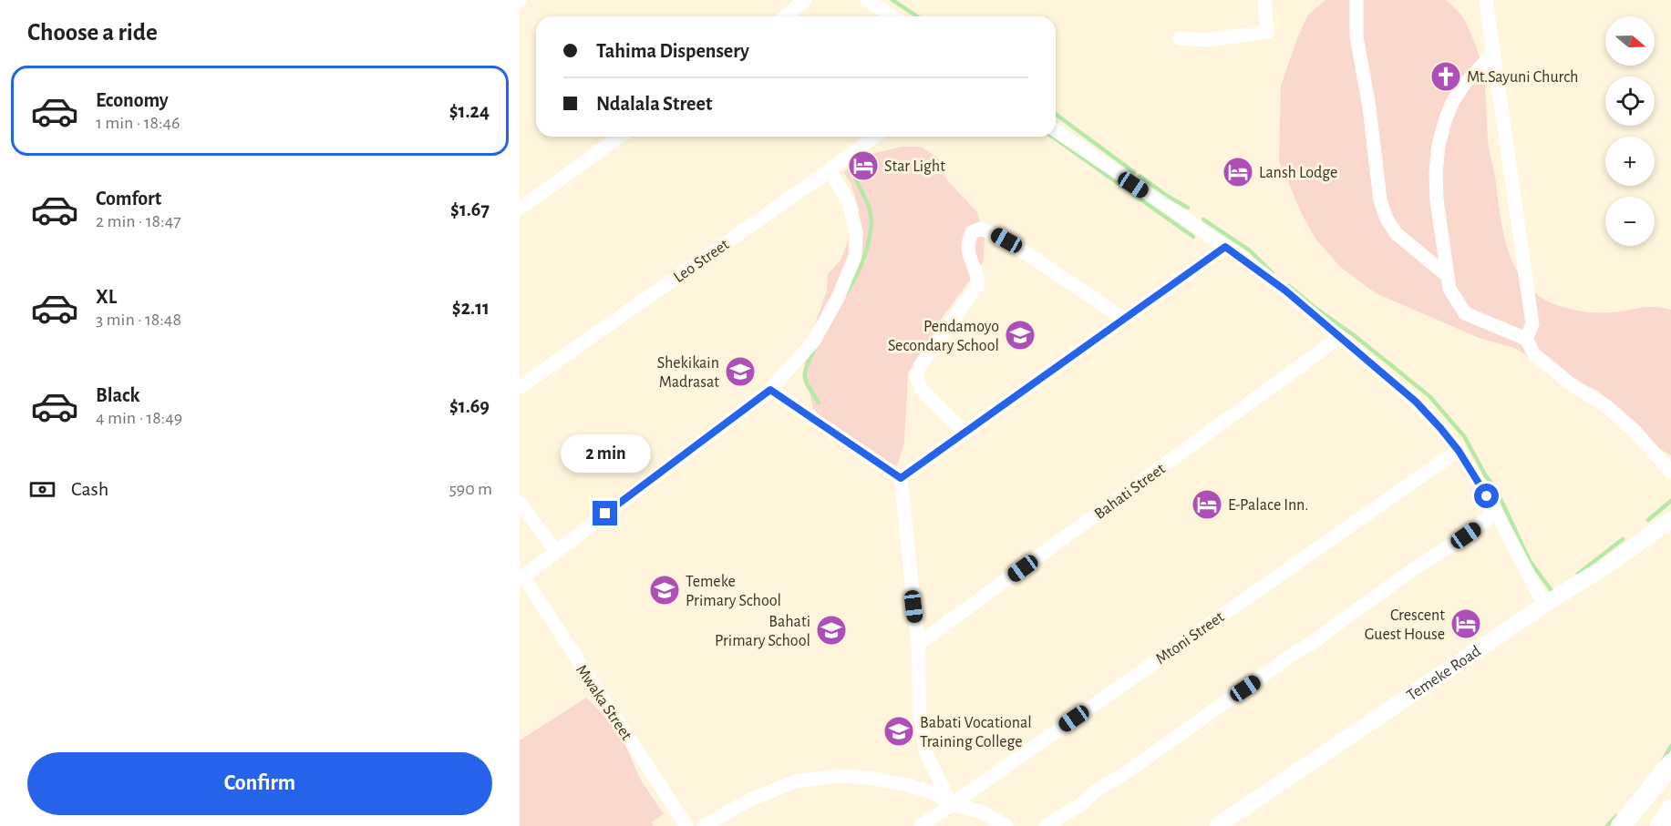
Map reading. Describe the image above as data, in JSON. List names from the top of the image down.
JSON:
{
  "streets": {
    "street": [
      "Leo Street",
      "Bahati Street",
      "Mtoni Street",
      "Temeke Road",
      "Mwaka Street"
    ]
  },
  "places": {
    "church": ["Mt.Sayuni Church"],
    "hotel": [
      "Star Light",
      "Lansh Lodge",
      "E-Palace Inn.",
      "Crescent Guest House"
    ],
    "school or university": [
      "Pendamoyo Secondary School",
      "Shekikain Madrasat",
      "Temeke Primary School",
      "Bahati Primary School",
      "Babati Vocational Training College"
    ]
  },
  "north": "right",
  "page": {
    "heading": "Choose a ride",
    "map_buttons": ["+", "−"],
    "banner": ["Tahima Dispensery", "Ndalala Street"],
    "list": [
      {
        "name": "Economy",
        "note": "1 min · 18:46",
        "value": "$1.24"
      },
      {
        "name": "Comfort",
        "note": "2 min · 18:47",
        "value": "$1.67"
      },
      {
        "name": "XL",
        "note": "3 min · 18:48",
        "value": "$2.11"
      },
      {
        "name": "Black",
        "note": "4 min · 18:49",
        "value": "$1.69"
      }
    ],
    "bubble": "2 min",
    "pay": ["Cash", "590 m"],
    "buttons": "Confirm"
  }
}
